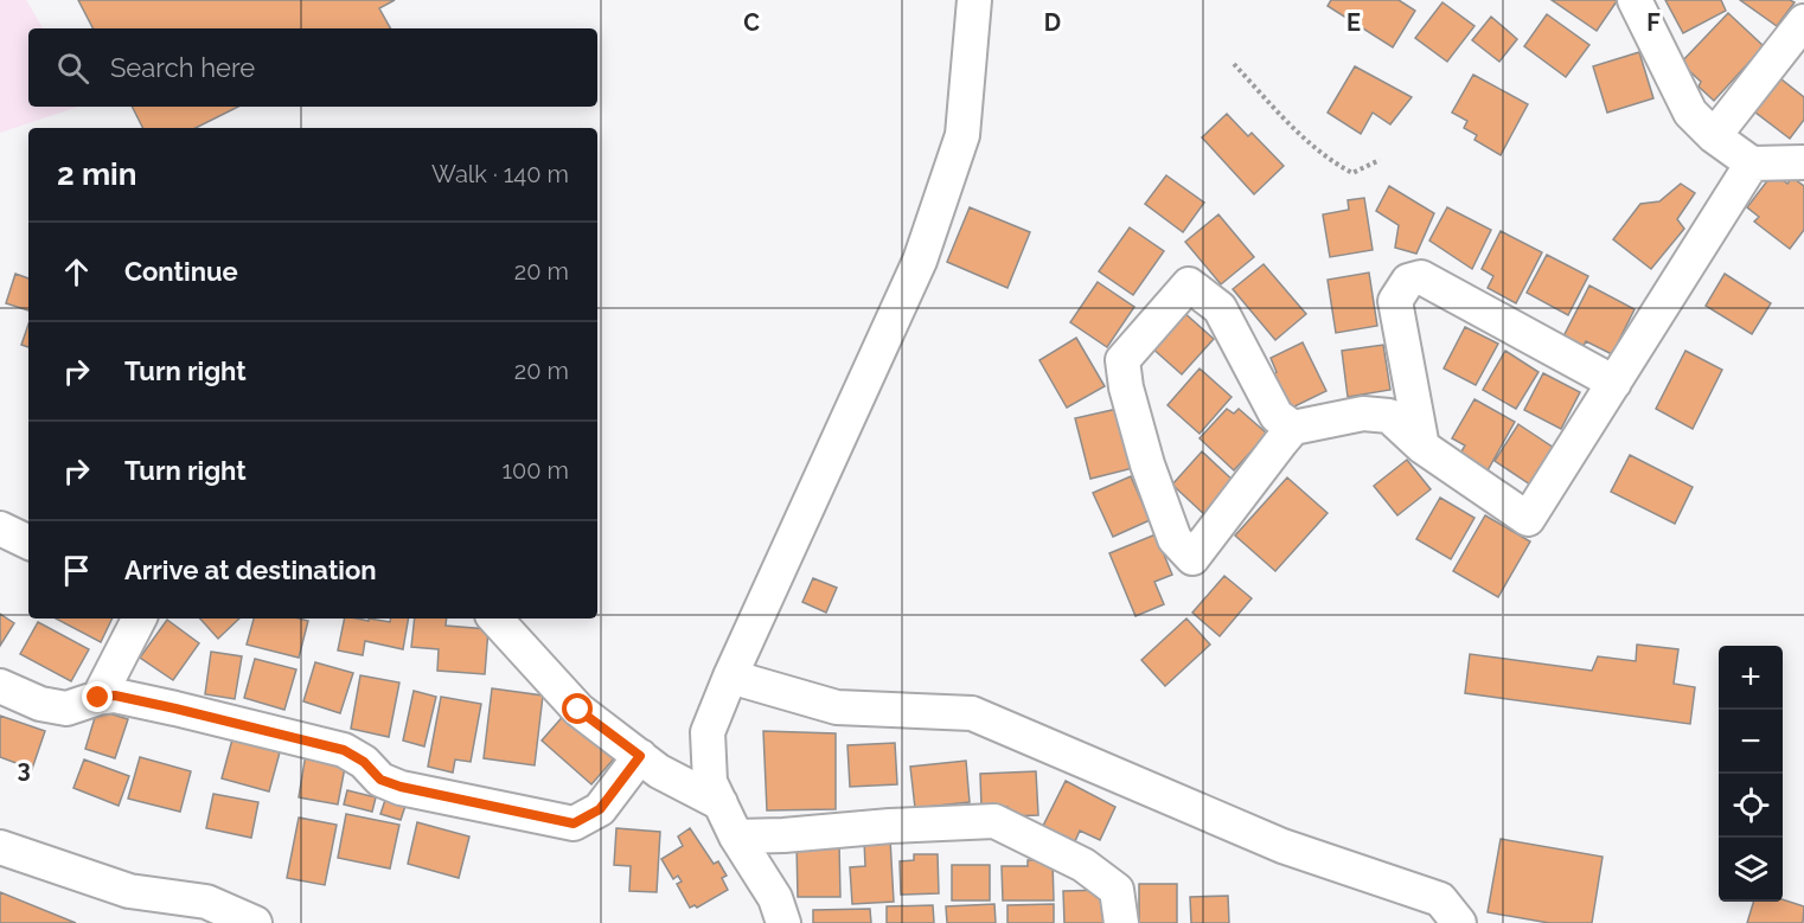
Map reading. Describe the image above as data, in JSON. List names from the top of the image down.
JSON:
{
  "page": {
    "search": "Search here",
    "heading": ["2 min", "Walk · 140 m"],
    "list": [
      ["Continue", "20 m"],
      ["Turn right", "20 m"],
      ["Turn right", "100 m"],
      "Arrive at destination"
    ],
    "map_buttons": ["+", "−"]
  },
  "grid": {
    "columns": [
      "C",
      "D",
      "E",
      "F"
    ],
    "rows": ["3"]
  }
}
